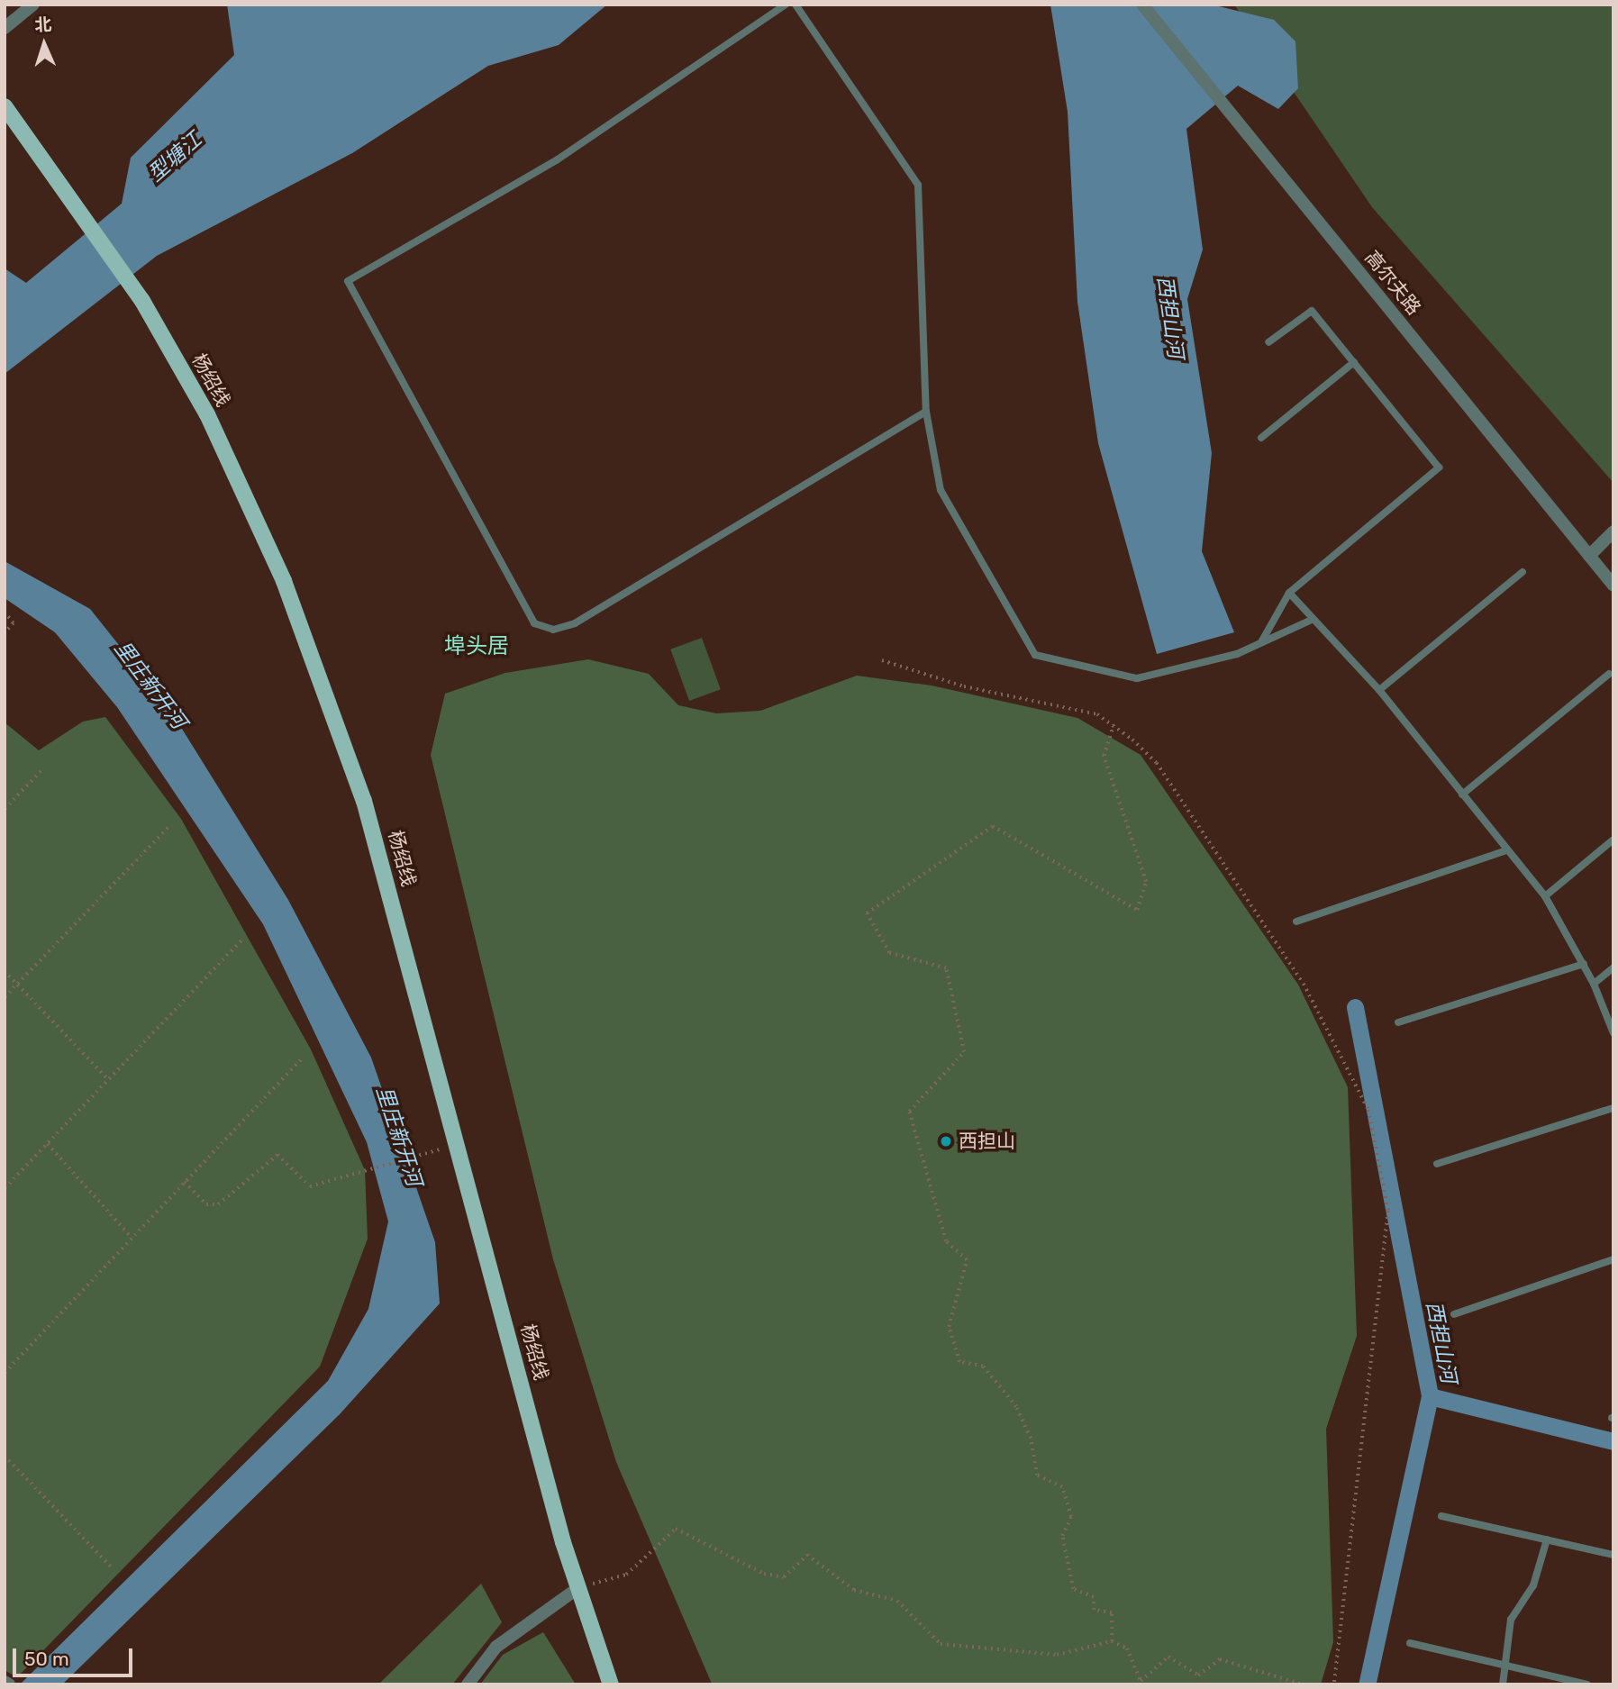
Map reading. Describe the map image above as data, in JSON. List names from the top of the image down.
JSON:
{
  "streets": {
    "main road": ["杨绍线"],
    "street": ["高尔夫路"]
  },
  "districts": ["埠头居"],
  "water": ["型塘江", "西担山河", "里庄新开河"],
  "places": ["西担山"],
  "scale_bar": "50 m",
  "north": "top"
}
